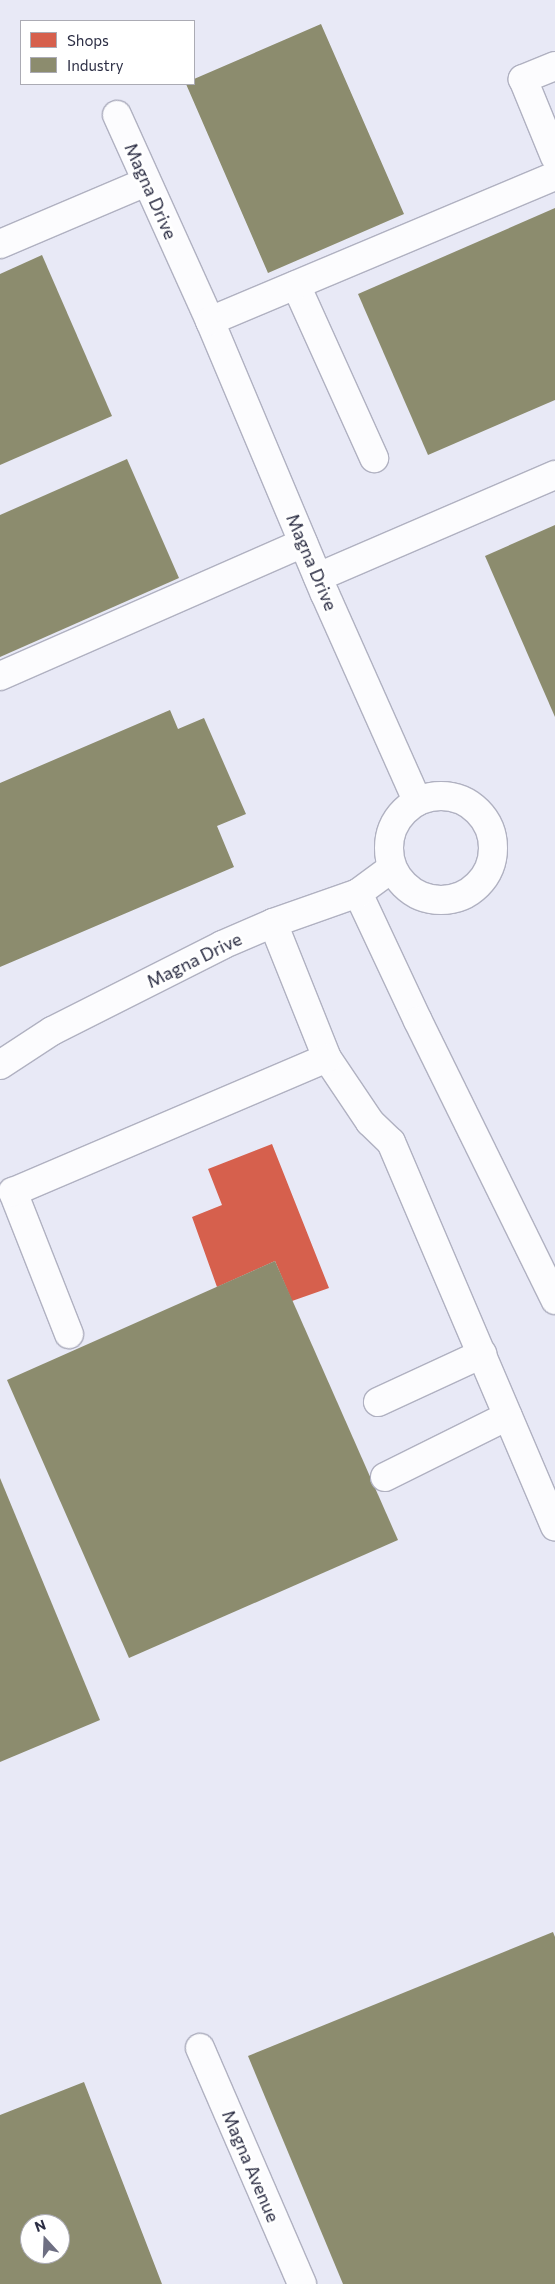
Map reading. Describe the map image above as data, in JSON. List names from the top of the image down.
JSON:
{
  "streets": {
    "street": ["Magna Drive", "Magna Avenue"]
  },
  "legend": ["Shops", "Industry"],
  "north": "top"
}
